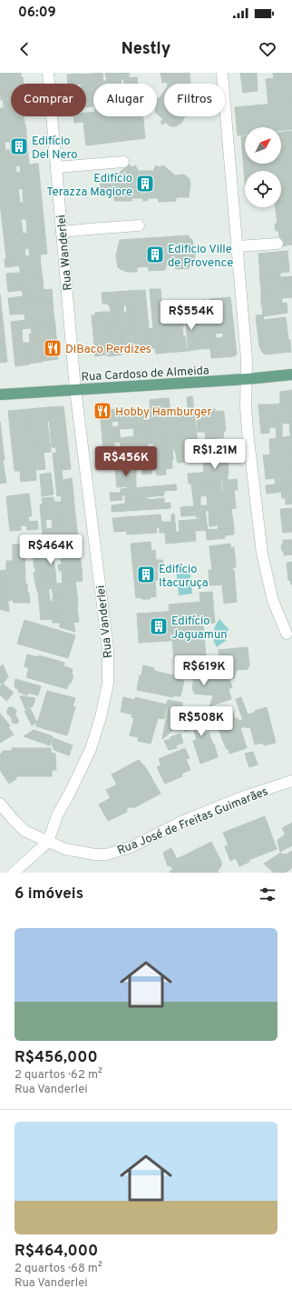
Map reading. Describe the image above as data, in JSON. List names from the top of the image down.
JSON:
{
  "streets": {
    "main road": ["Rua Cardoso de Almeida"],
    "street": ["Rua Wanderlei", "Rua Vanderlei", "Rua José de Freitas Guimarães"]
  },
  "crossings": [
    ["Rua Wanderlei", "Rua Cardoso de Almeida"],
    ["Rua Wanderlei", "Rua Vanderlei"],
    ["Rua Cardoso de Almeida", "Rua Vanderlei"],
    ["Rua Vanderlei", "Rua José de Freitas Guimarães"]
  ],
  "places": {
    "building": [
      "Edifício Del Nero",
      "Edifício Terazza Magiore",
      "Edificio Ville de Provence",
      "Edifício Itacuruça",
      "Edifício Jaguamun"
    ],
    "restaurant": ["DiBaco Perdizes", "Hobby Hamburger"]
  },
  "north": "top right",
  "page": {
    "status": "06:09",
    "header": "Nestly",
    "chip": ["Comprar", "Alugar", "Filtros"],
    "price": [
      "R$554K",
      "R$1.21M",
      "R$456K",
      "R$464K",
      "R$619K",
      "R$508K"
    ],
    "heading": "6 imóveis",
    "list": [
      {
        "name": "R$456,000",
        "note": "2 quartos · 62 m² · Rua Vanderlei"
      },
      {
        "name": "R$464,000",
        "note": "2 quartos · 68 m² · Rua Vanderlei"
      }
    ]
  }
}
